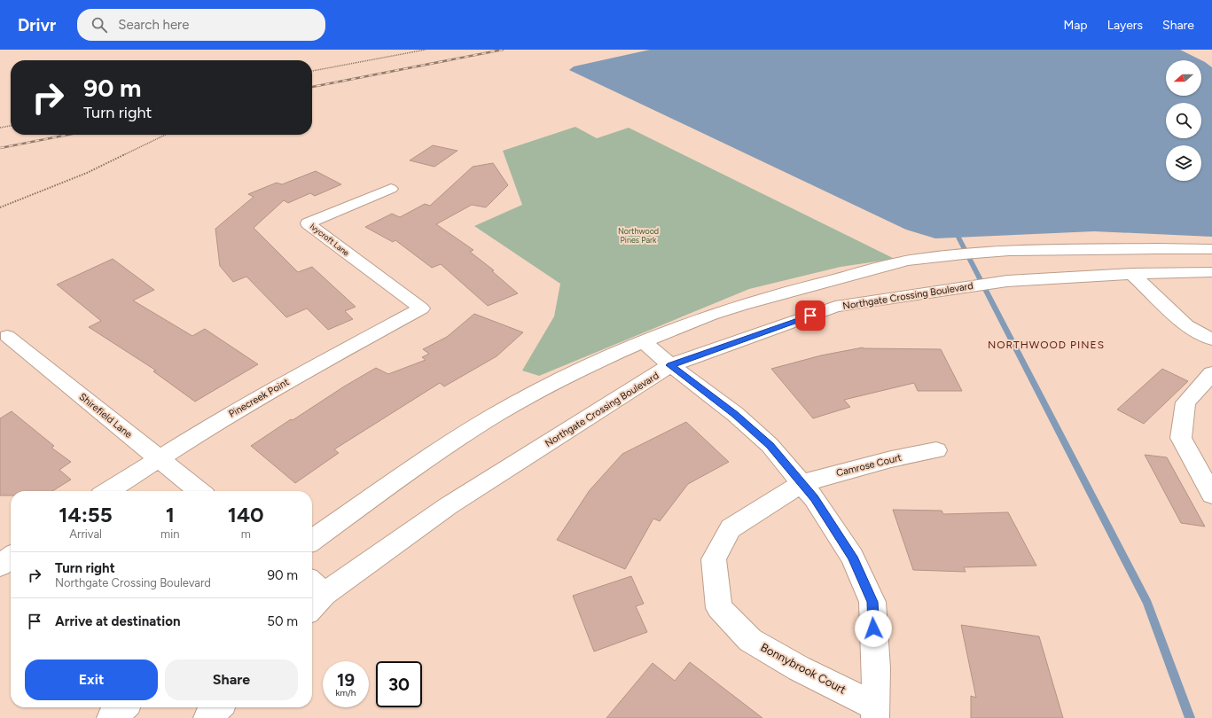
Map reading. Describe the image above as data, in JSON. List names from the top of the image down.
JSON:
{
  "streets": {
    "street": [
      "Ivycroft Lane",
      "Northgate Crossing Boulevard",
      "Pinecreek Point",
      "Shirefield Lane",
      "Camrose Court",
      "Bonnybrook Court"
    ]
  },
  "crossings": [
    ["Ivycroft Lane", "Pinecreek Point"],
    ["Pinecreek Point", "Shirefield Lane"],
    ["Camrose Court", "Bonnybrook Court"]
  ],
  "districts": ["NORTHWOOD PINES"],
  "parks": ["Northwood Pines Park"],
  "north": "left",
  "page": {
    "header": "Drivr",
    "search": "Search here",
    "nav": ["Map", "Layers", "Share"],
    "turn": ["90 m", "Turn right"],
    "eta": [
      "14:55",
      "Arrival",
      "1",
      "min",
      "140",
      "m"
    ],
    "list": [
      {
        "name": "Turn right",
        "note": "Northgate Crossing Boulevard",
        "value": "90 m"
      },
      {
        "name": "Arrive at destination",
        "value": "50 m"
      }
    ],
    "buttons": ["Exit", "Share"],
    "speed": "19 km/h",
    "limit": "30"
  }
}
